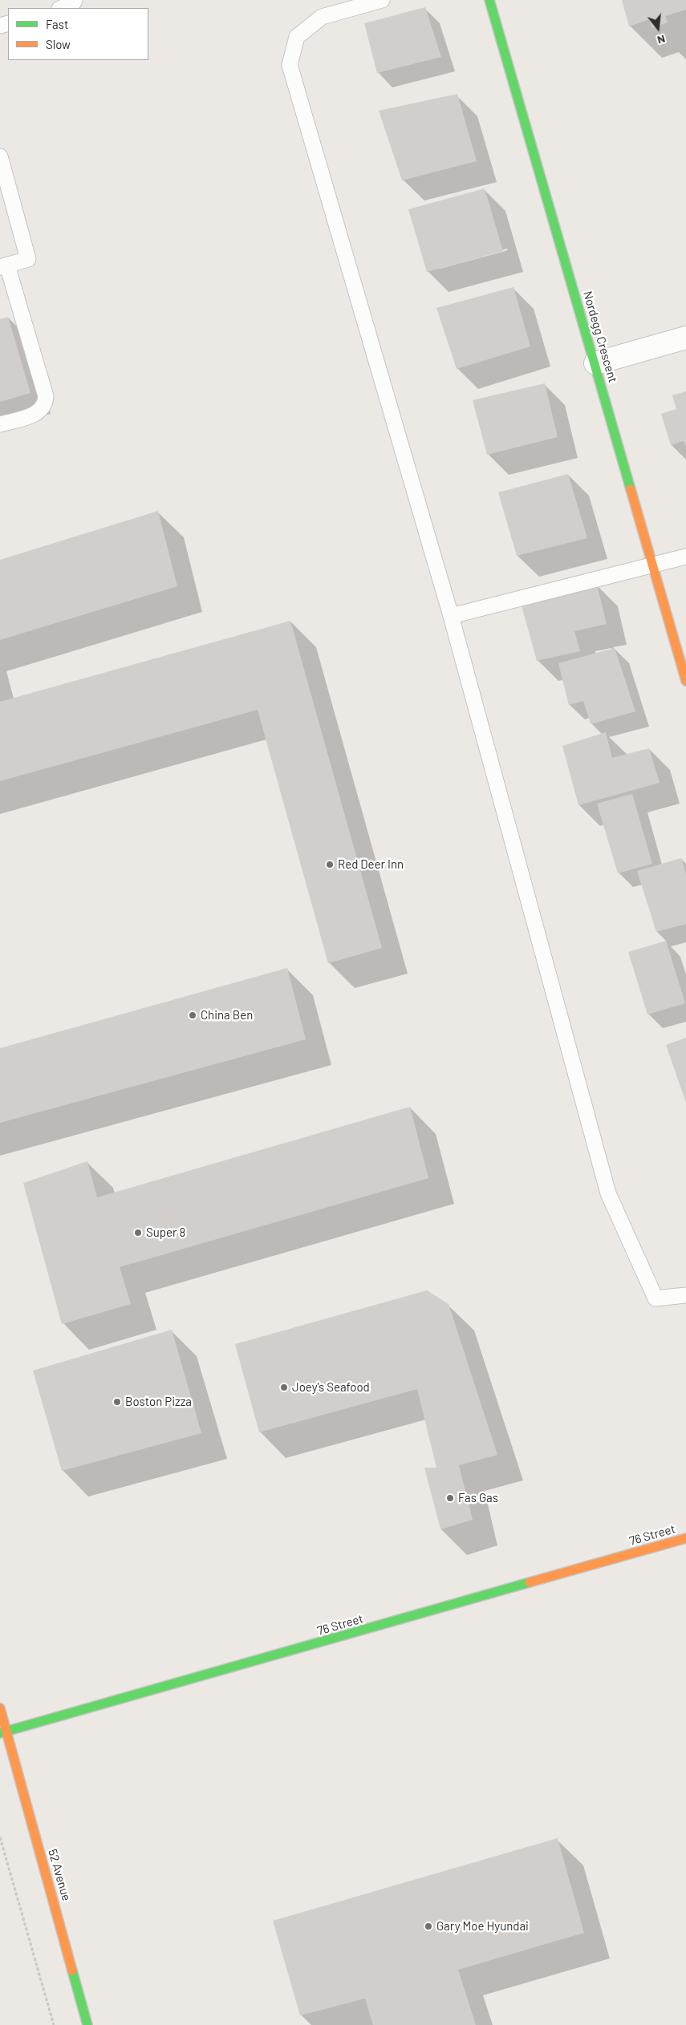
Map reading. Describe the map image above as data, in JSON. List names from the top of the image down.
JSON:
{
  "streets": {
    "street": ["Nordegg Crescent", "76 Street", "52 Avenue"]
  },
  "crossings": [
    ["76 Street", "52 Avenue"]
  ],
  "places": [
    "Red Deer Inn",
    "China Ben",
    "Super 8",
    "Joey's Seafood",
    "Boston Pizza",
    "Fas Gas",
    "Gary Moe Hyundai"
  ],
  "legend": ["Fast", "Slow"],
  "north": "bottom"
}
